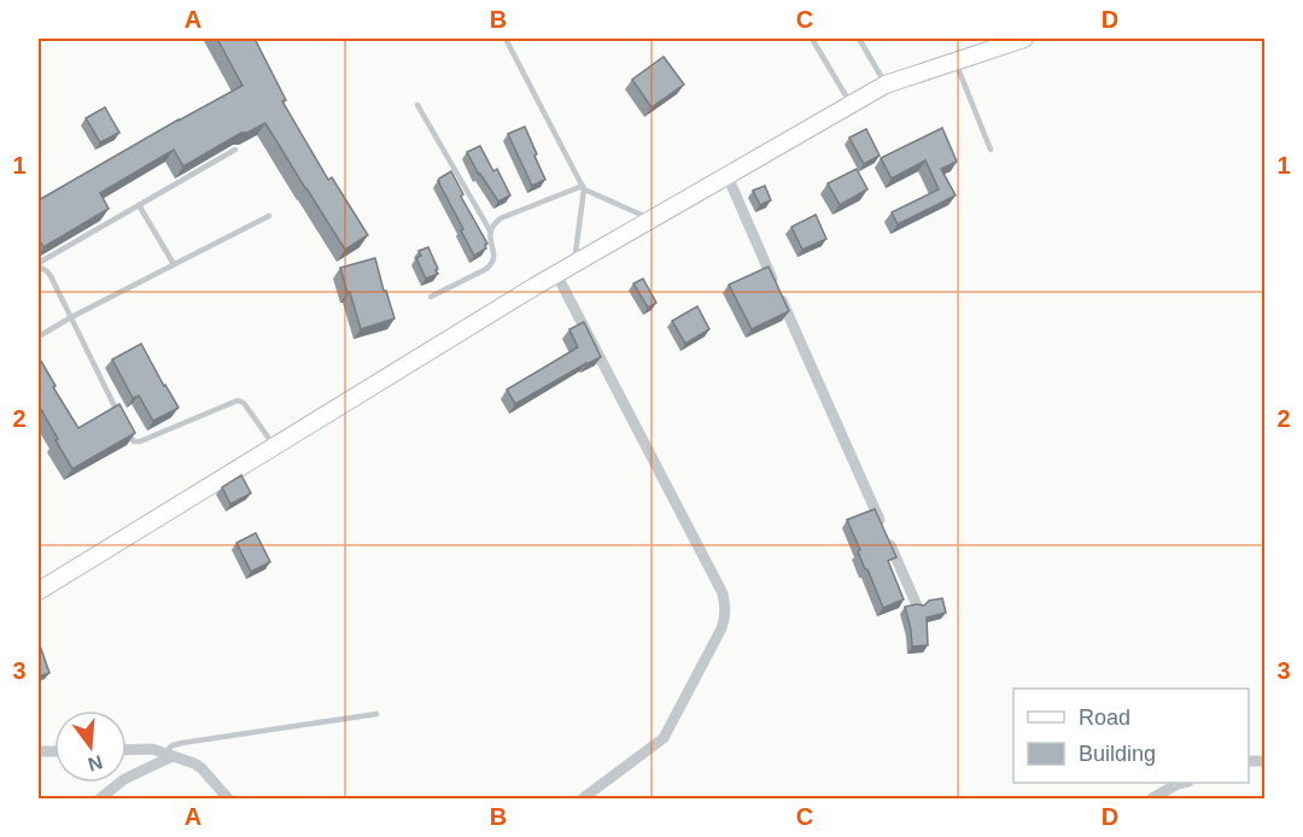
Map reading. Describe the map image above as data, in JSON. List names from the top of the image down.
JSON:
{
  "legend": ["Road", "Building"],
  "north": "bottom",
  "grid": {
    "columns": [
      "A",
      "B",
      "C",
      "D"
    ],
    "rows": ["1", "2", "3"]
  }
}
